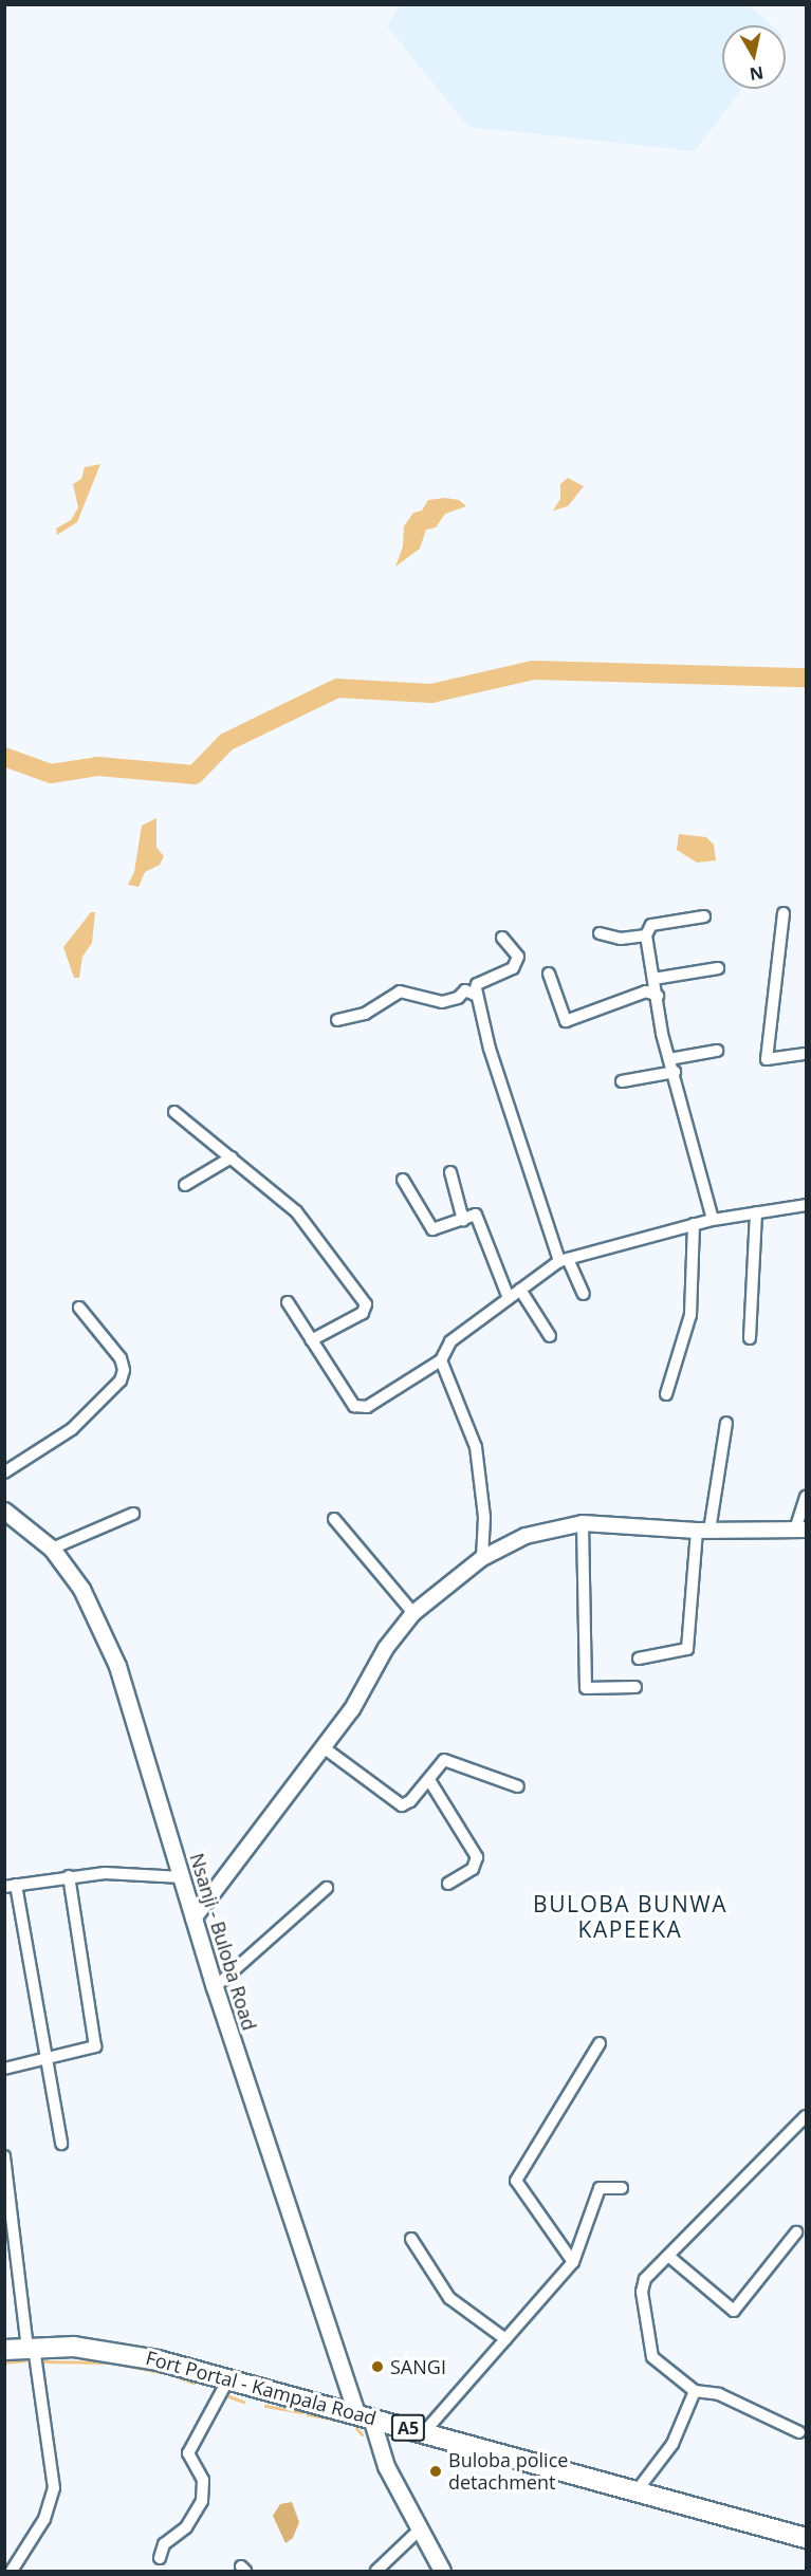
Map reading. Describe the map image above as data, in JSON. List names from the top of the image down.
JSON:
{
  "streets": {
    "main road": ["Nsanji - Buloba Road", "Fort Portal - Kampala Road", "A5"]
  },
  "crossings": [
    ["Nsanji - Buloba Road", "Fort Portal - Kampala Road"]
  ],
  "districts": ["BULOBA BUNWA KAPEEKA"],
  "places": ["SANGI", "Buloba police detachment"],
  "north": "bottom"
}
